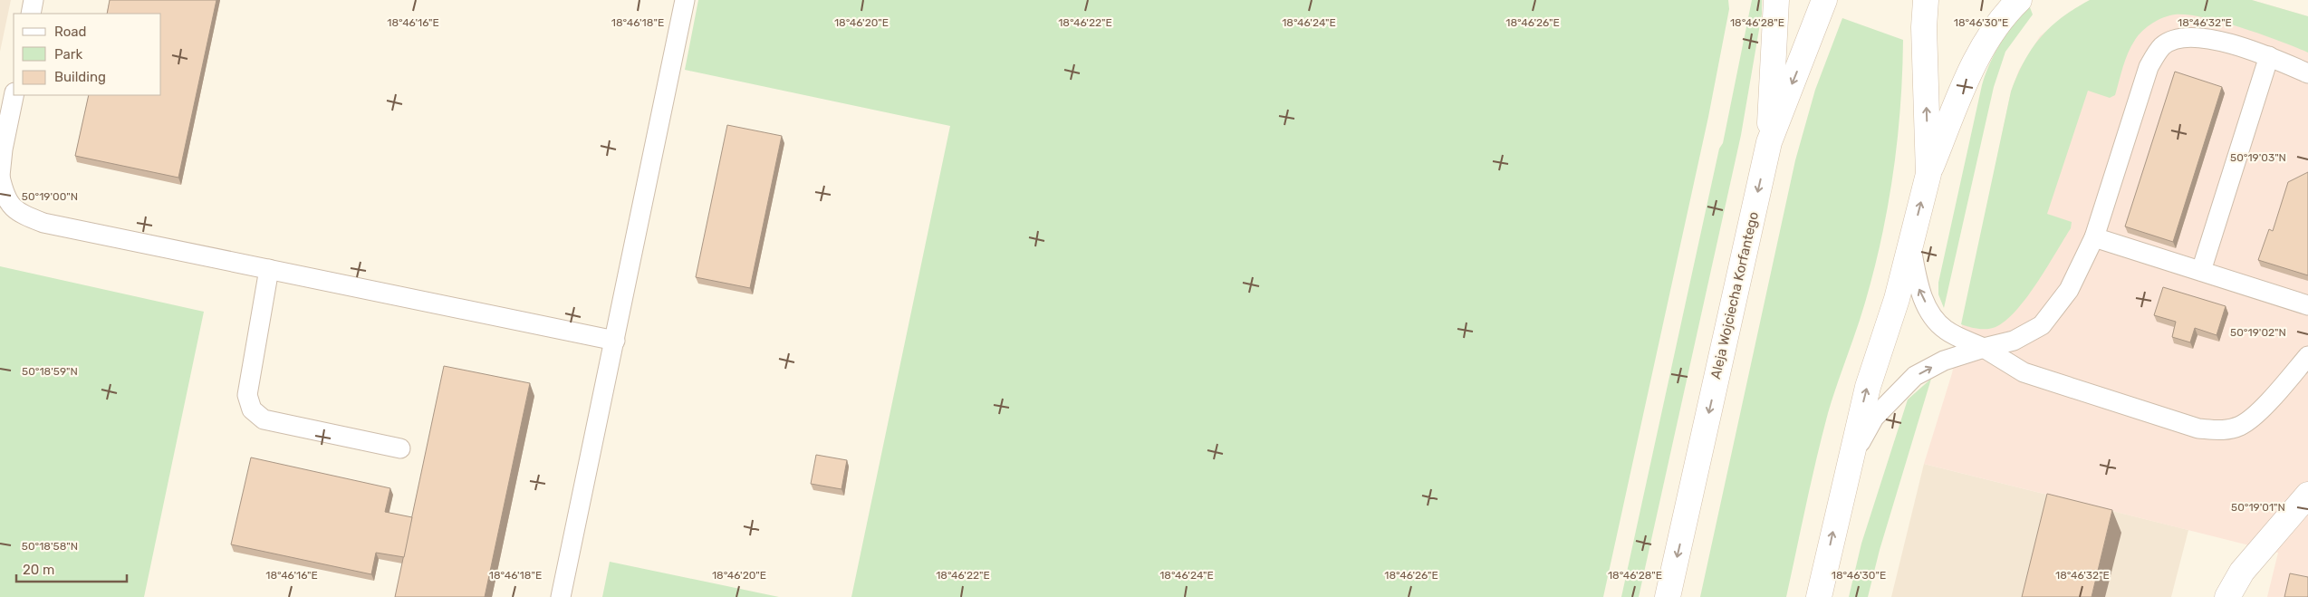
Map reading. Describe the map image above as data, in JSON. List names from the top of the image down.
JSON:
{
  "streets": {
    "main road": ["Aleja Wojciecha Korfantego"]
  },
  "legend": ["Road", "Park", "Building"],
  "scale_bar": "20 m",
  "coordinates": [
    "18°46'16\"E",
    "18°46'18\"E",
    "18°46'20\"E",
    "18°46'22\"E",
    "18°46'24\"E",
    "18°46'26\"E",
    "18°46'28\"E",
    "18°46'30\"E",
    "18°46'32\"E",
    "50°19'03\"N",
    "50°19'00\"N",
    "50°19'02\"N",
    "50°18'59\"N",
    "50°19'01\"N",
    "50°18'58\"N"
  ]
}
